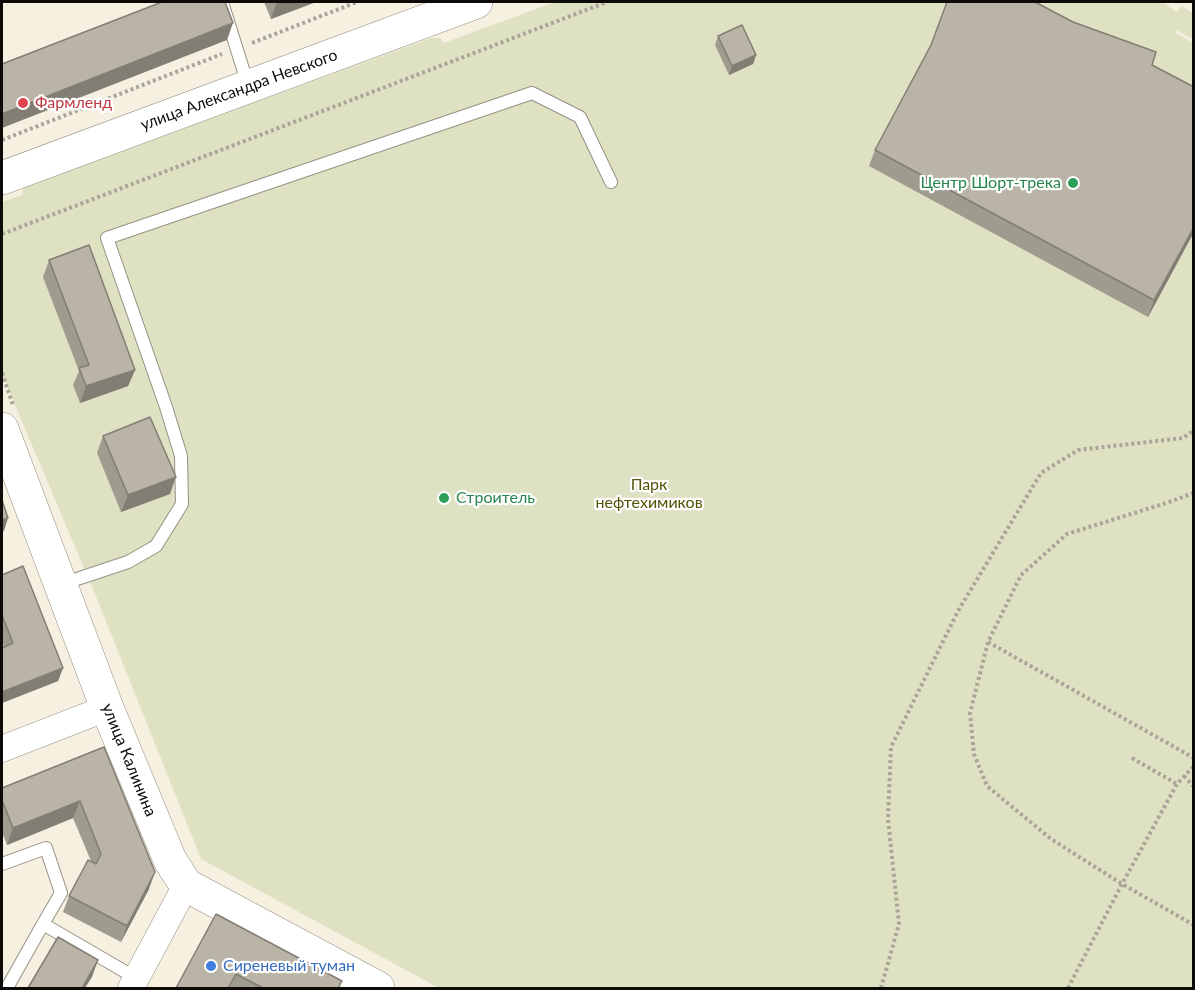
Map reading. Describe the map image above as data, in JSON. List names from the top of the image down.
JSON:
{
  "streets": {
    "street": ["улица Александра Невского", "улица Калинина"]
  },
  "parks": ["Парк нефтехимиков"],
  "places": [
    "Фармленд",
    "Центр Шорт-трека",
    "Строитель",
    "Сиреневый туман"
  ]
}
